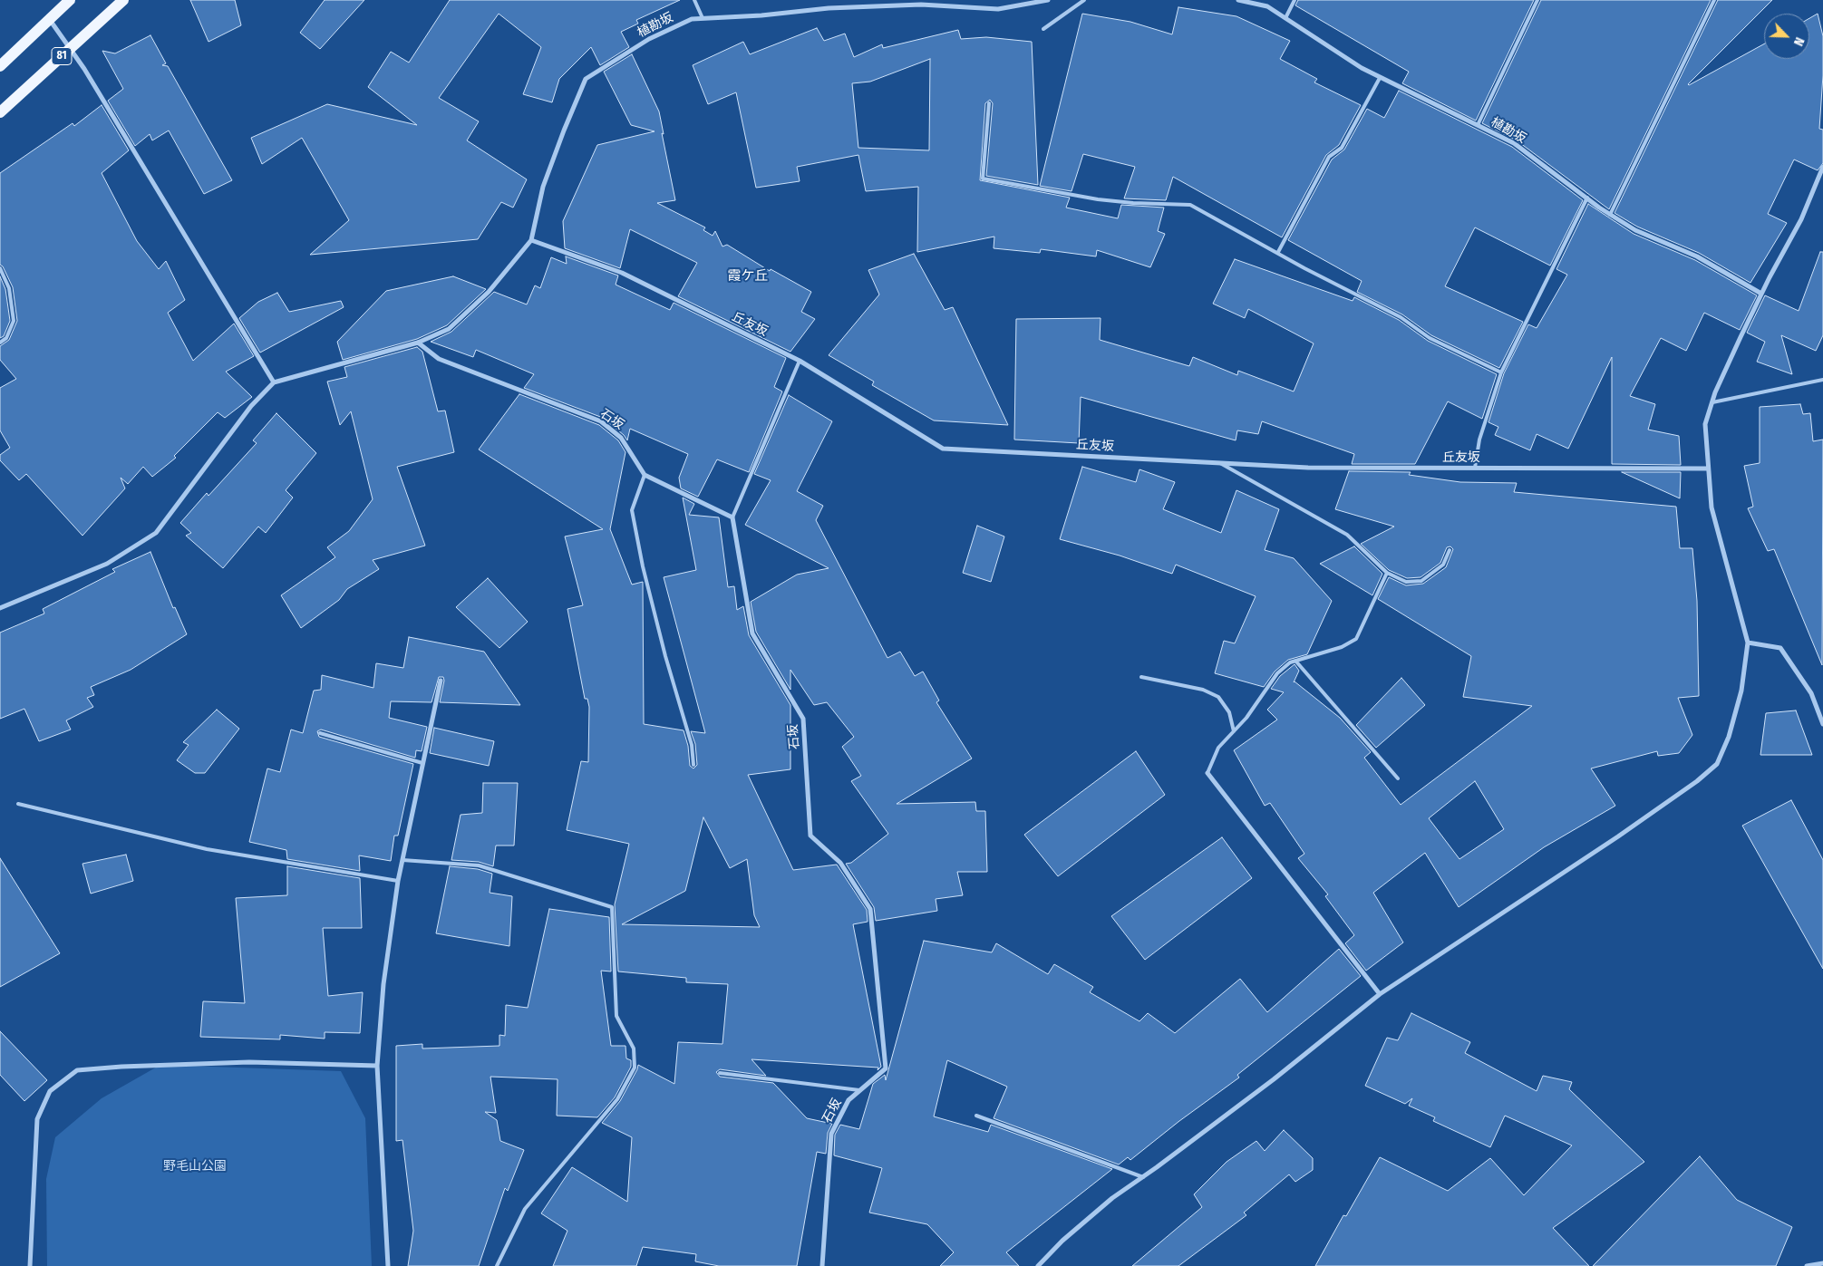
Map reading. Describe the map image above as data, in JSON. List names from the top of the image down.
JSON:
{
  "streets": {
    "main road": ["81"],
    "street": ["植勘坂", "丘友坂", "石坂"]
  },
  "crossings": [
    ["植勘坂", "丘友坂"]
  ],
  "districts": ["霞ケ丘"],
  "parks": ["野毛山公園"],
  "north": "bottom right"
}
